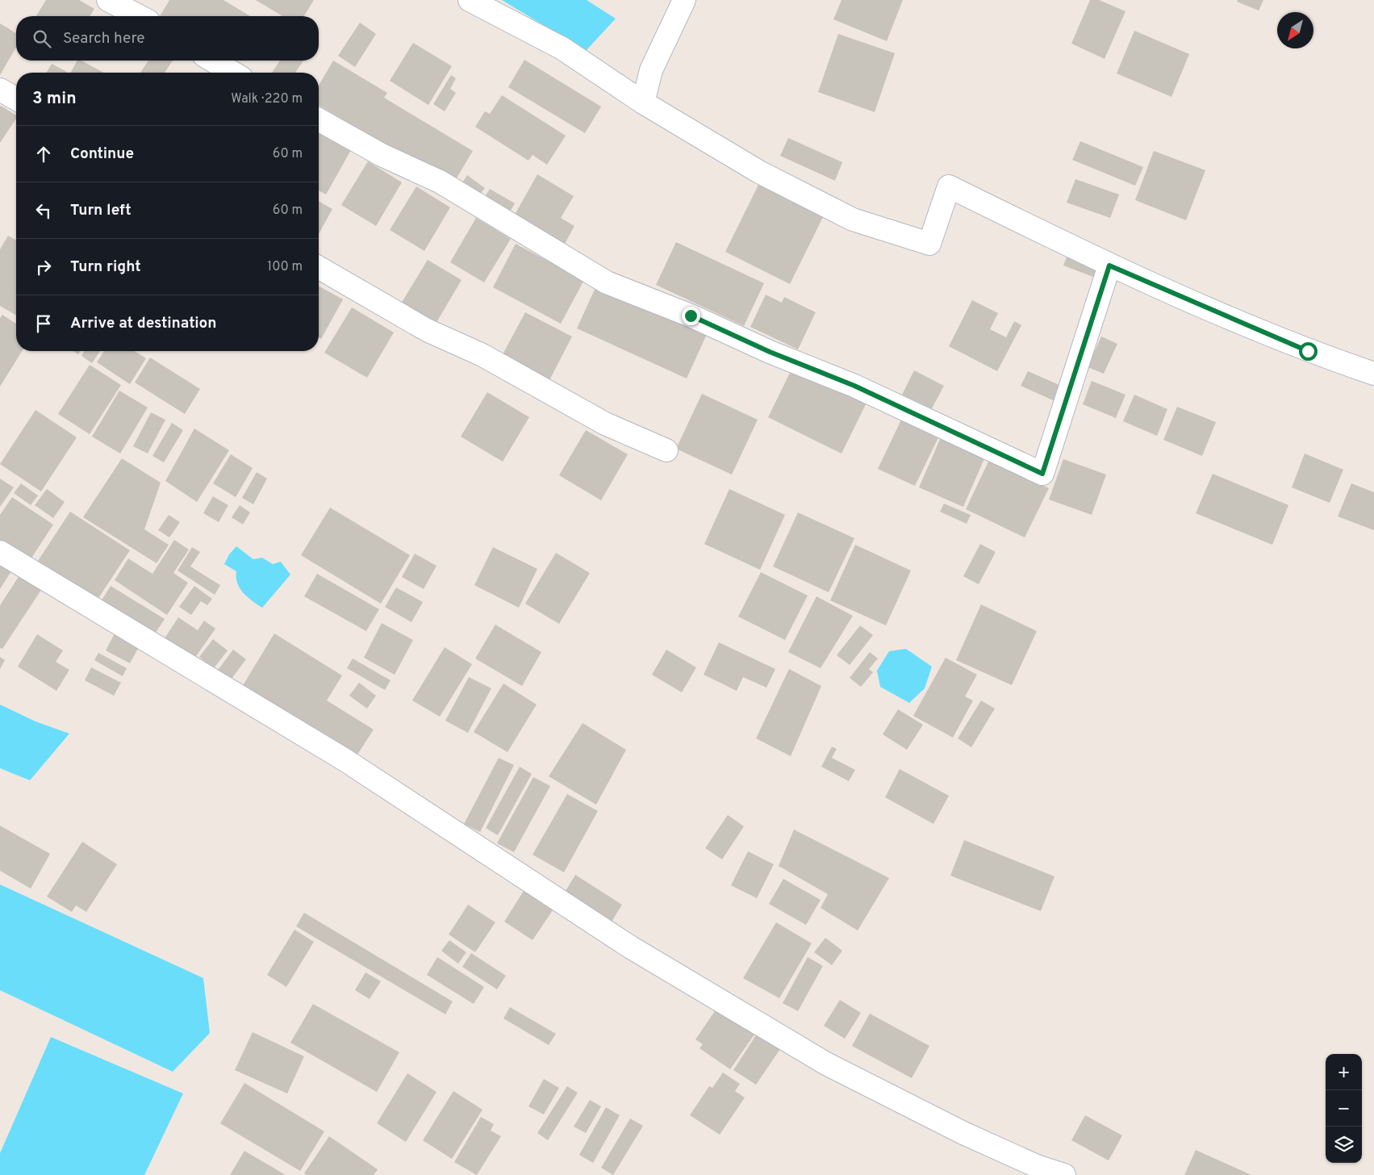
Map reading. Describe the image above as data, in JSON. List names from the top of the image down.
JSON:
{
  "north": "bottom left",
  "page": {
    "search": "Search here",
    "heading": ["3 min", "Walk · 220 m"],
    "list": [
      ["Continue", "60 m"],
      ["Turn left", "60 m"],
      ["Turn right", "100 m"],
      "Arrive at destination"
    ],
    "map_buttons": ["+", "−"]
  }
}
